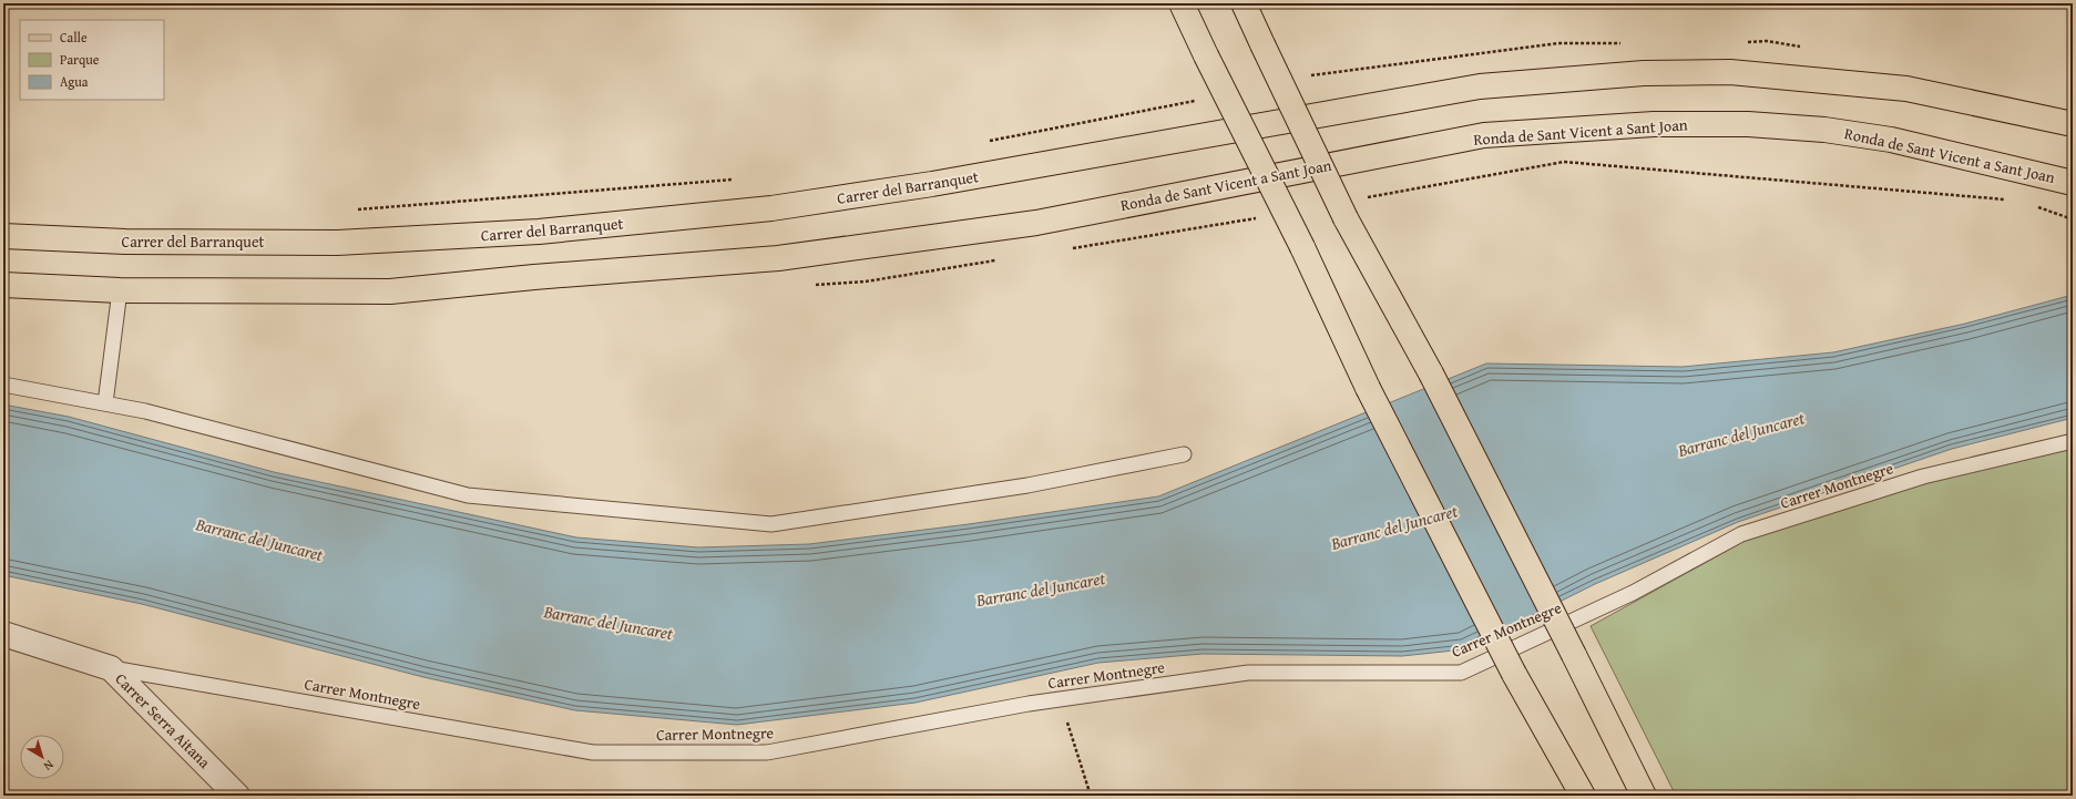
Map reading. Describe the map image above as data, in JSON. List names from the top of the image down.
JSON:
{
  "streets": {
    "main road": ["Ronda de Sant Vicent a Sant Joan", "Carrer del Barranquet"],
    "street": ["Carrer Serra Aitana"],
    "lane": ["Carrer Montnegre"]
  },
  "crossings": [
    ["Carrer Montnegre", "Carrer Serra Aitana"]
  ],
  "water": ["Barranc del Juncaret"],
  "legend": ["Calle", "Parque", "Agua"],
  "north": "bottom right"
}
